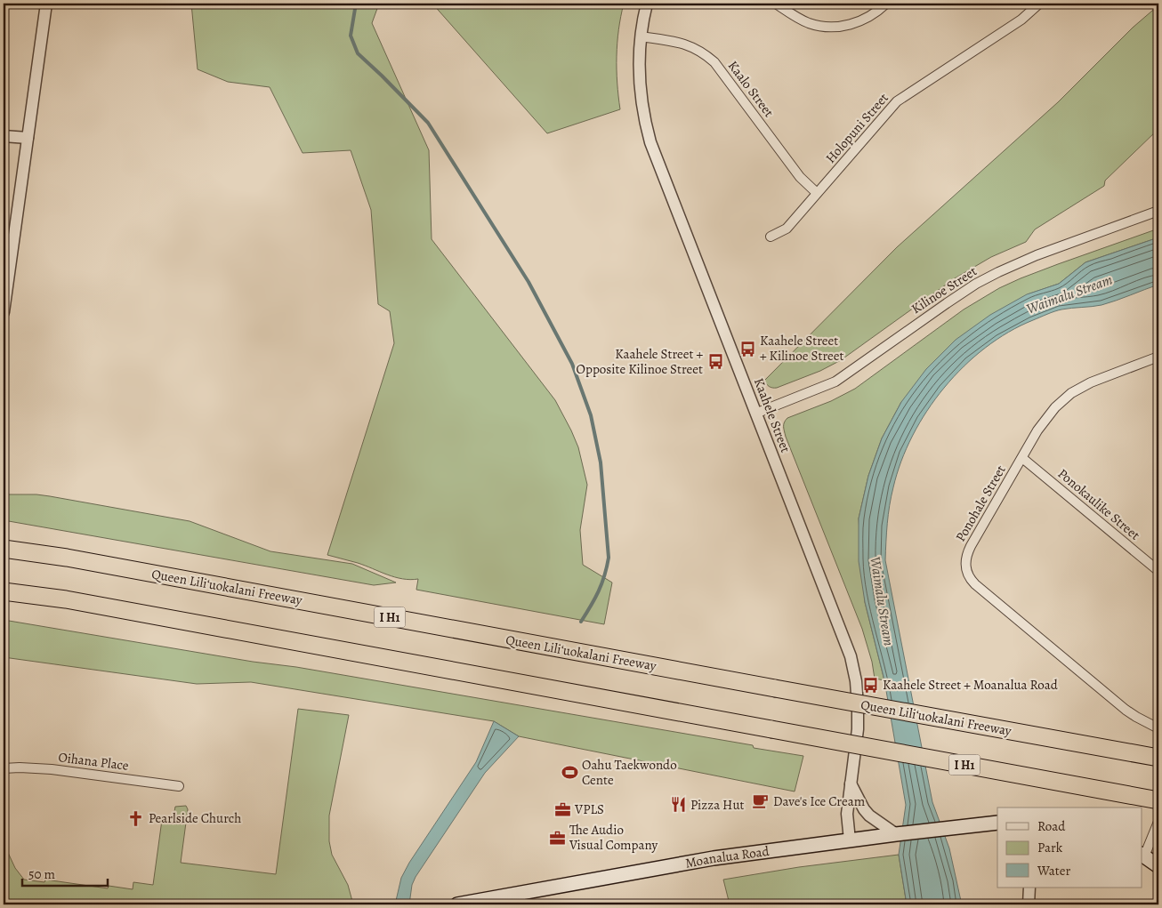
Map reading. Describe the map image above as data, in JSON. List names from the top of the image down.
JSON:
{
  "streets": {
    "highway": ["Queen Liliʻuokalani Freeway", "I H1"],
    "main road": ["Moanalua Road"],
    "street": [
      "Kaalo Street",
      "Holopuni Street",
      "Kilinoe Street",
      "Kaahele Street",
      "Ponohale Street",
      "Ponokaulike Street",
      "Oihana Place"
    ]
  },
  "crossings": [
    ["Kaalo Street", "Holopuni Street"],
    ["Kaalo Street", "Kaahele Street"],
    ["Kilinoe Street", "Kaahele Street"],
    ["Kaahele Street", "Moanalua Road"],
    ["Ponohale Street", "Ponokaulike Street"]
  ],
  "water": ["Waimalu Stream"],
  "places": {
    "bus stop": ["Kaahele Street + Kilinoe Street", "Kaahele Street + Opposite Kilinoe Street", "Kaahele Street + Moanalua Road"],
    "sports": ["Oahu Taekwondo Cente"],
    "cafe": ["Dave's Ice Cream"],
    "restaurant": ["Pizza Hut"],
    "office": ["VPLS", "The Audio Visual Company"],
    "church": ["Pearlside Church"]
  },
  "legend": ["Road", "Park", "Water"],
  "scale_bar": "50 m"
}
